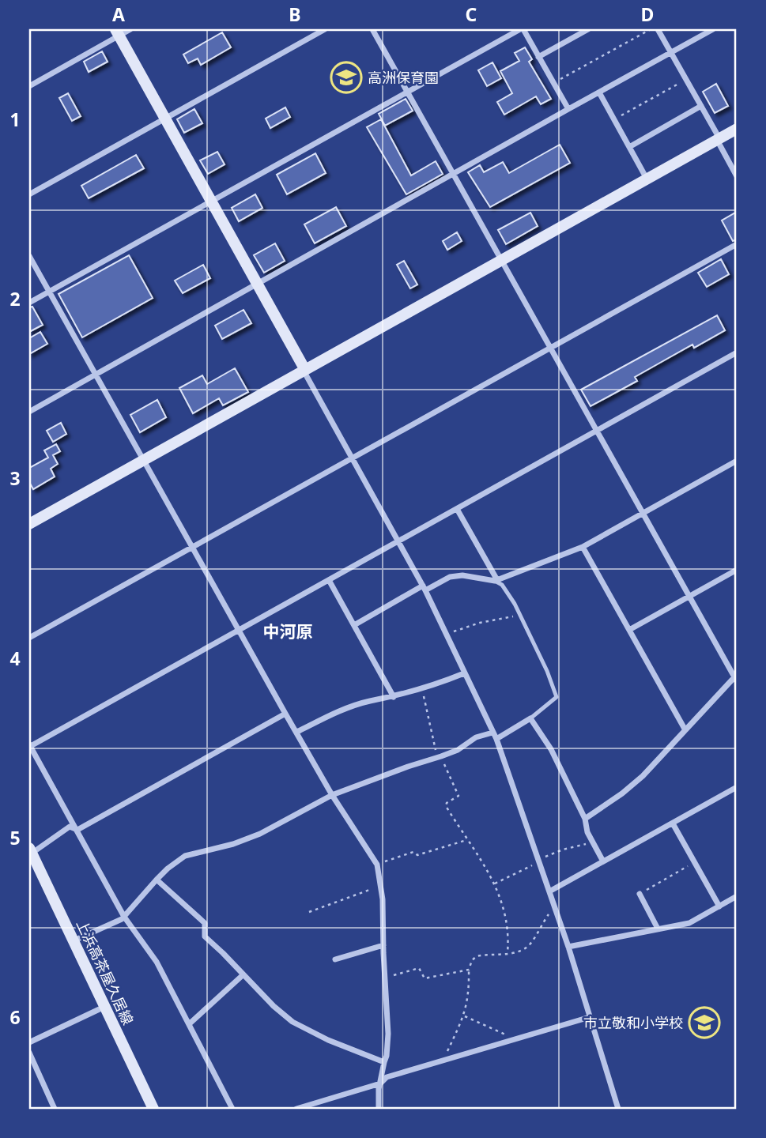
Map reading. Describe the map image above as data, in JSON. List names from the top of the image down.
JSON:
{
  "streets": {
    "street": ["上浜高茶屋久居線"]
  },
  "districts": ["中河原"],
  "places": {
    "school or university": ["高洲保育園", "市立敬和小学校"]
  },
  "grid": {
    "columns": [
      "A",
      "B",
      "C",
      "D"
    ],
    "rows": [
      "1",
      "2",
      "3",
      "4",
      "5",
      "6"
    ]
  }
}
